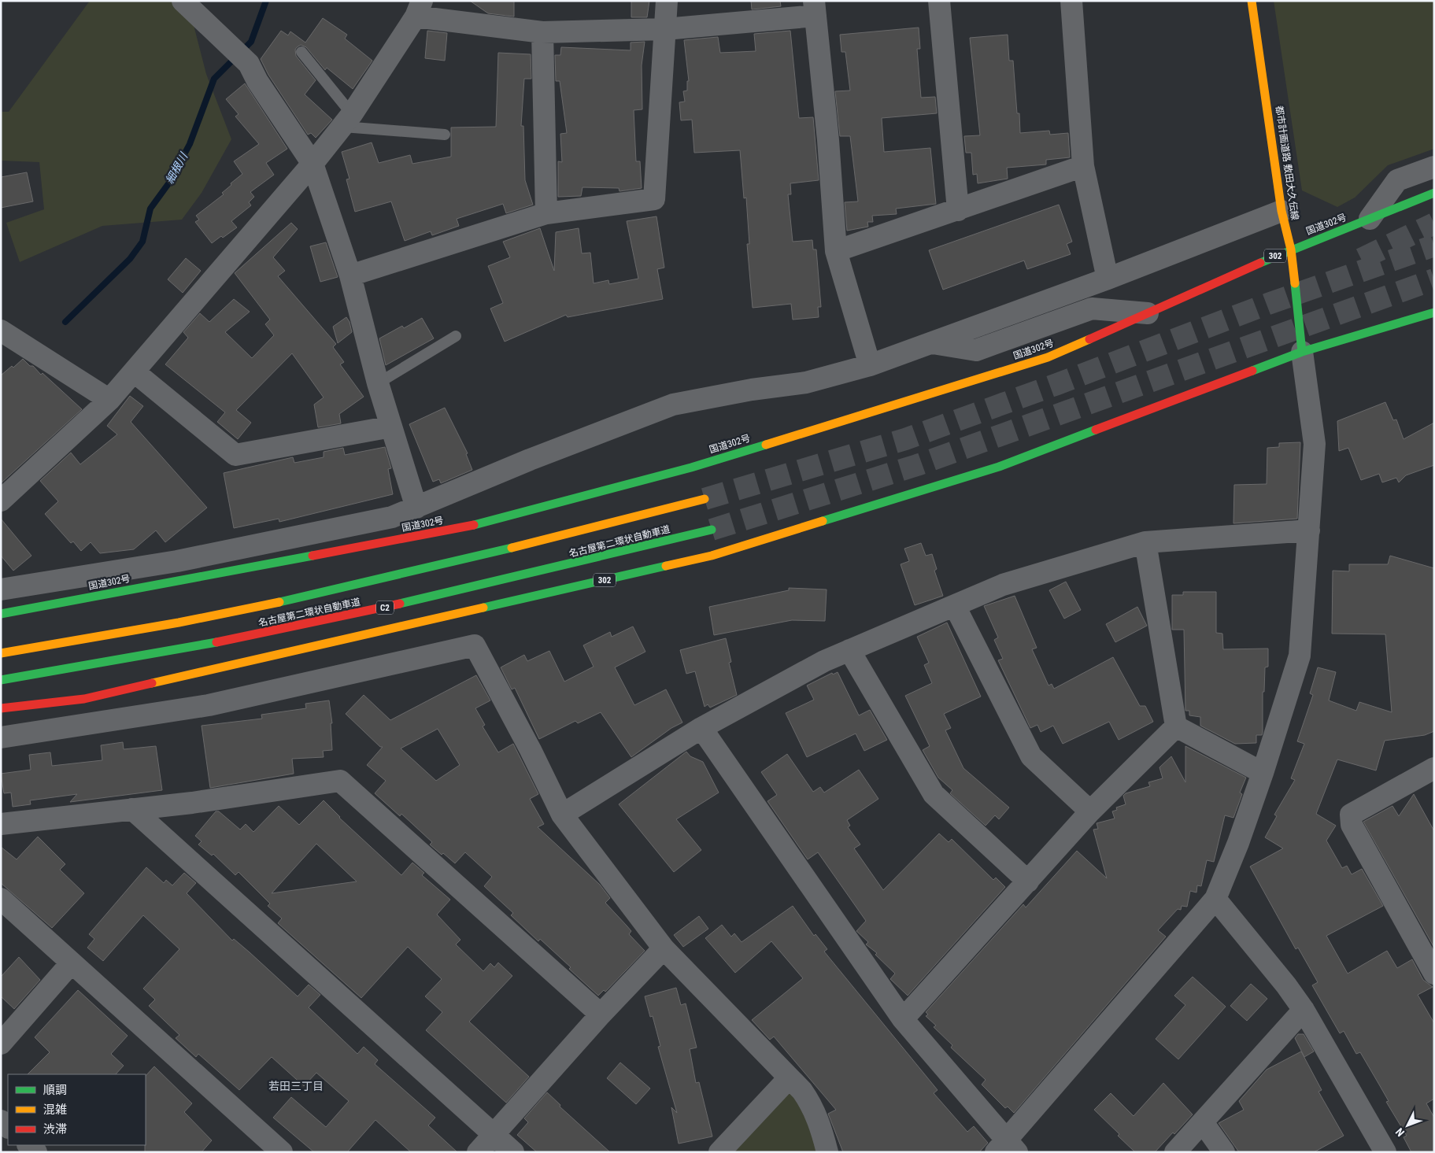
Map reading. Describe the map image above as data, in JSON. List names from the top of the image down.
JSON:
{
  "streets": {
    "main road": [
      "都市計画道路 敷田大久伝線",
      "国道302号",
      "302",
      "名古屋第二環状自動車道",
      "C2"
    ]
  },
  "crossings": [
    ["都市計画道路 敷田大久伝線", "国道302号"],
    ["都市計画道路 敷田大久伝線", "302"]
  ],
  "districts": ["若田三丁目"],
  "water": ["細根川"],
  "legend": ["順調", "混雑", "渋滞"],
  "north": "bottom left"
}
